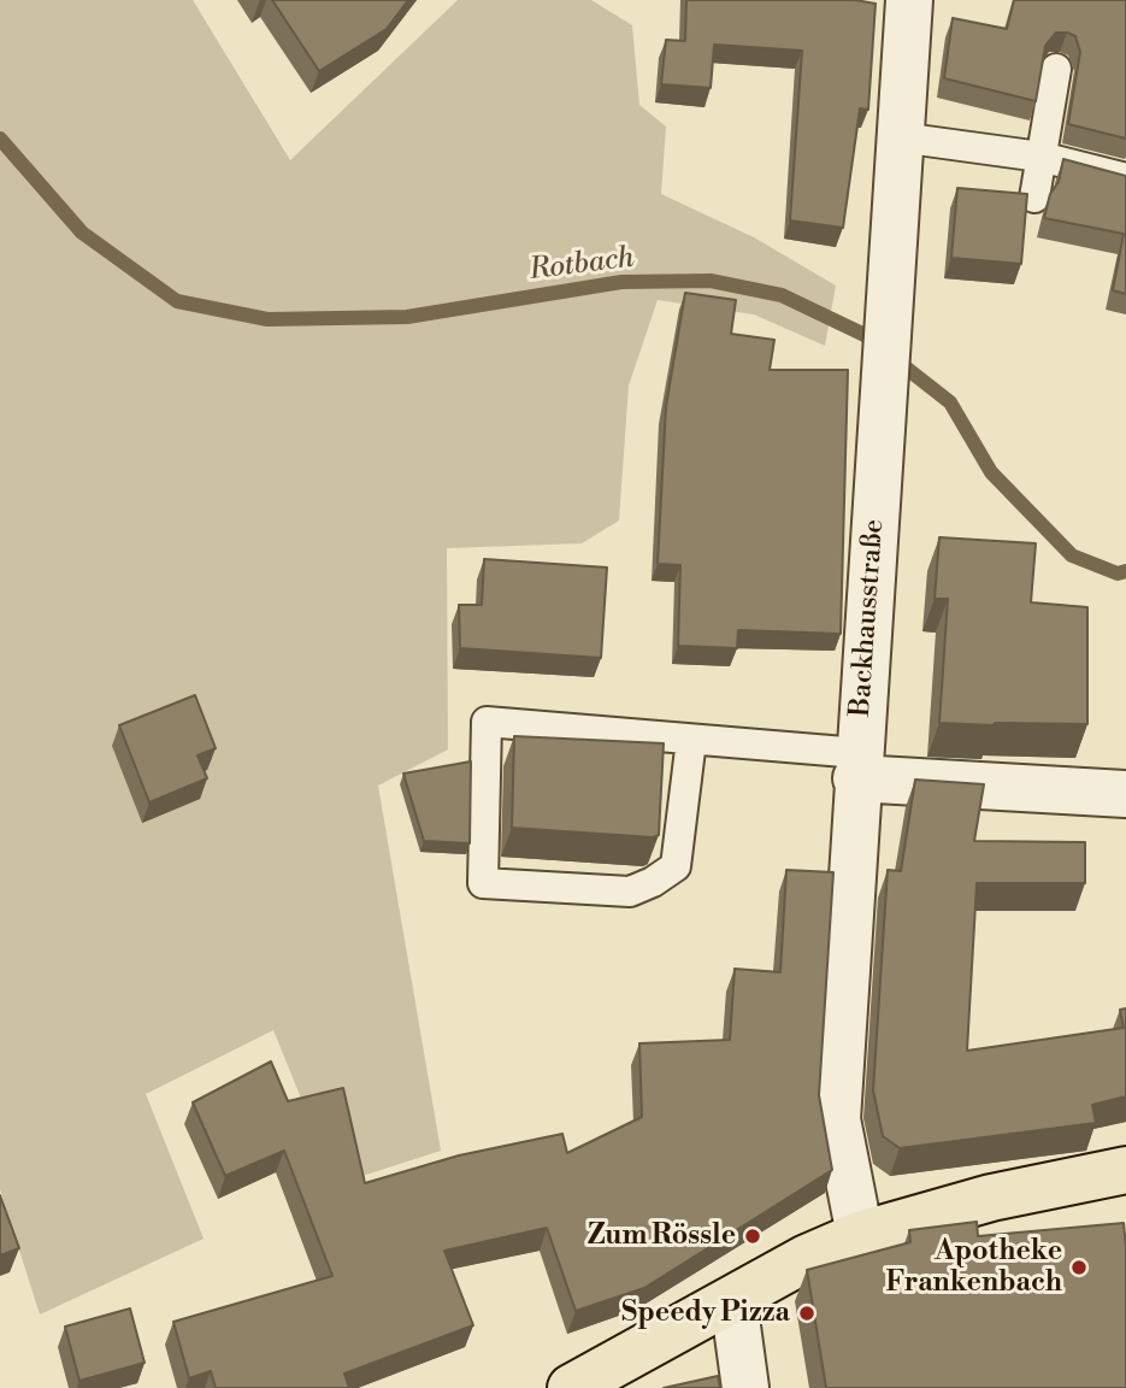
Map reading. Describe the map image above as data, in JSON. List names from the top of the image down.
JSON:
{
  "streets": {
    "street": ["Backhausstraße"]
  },
  "water": ["Rotbach"],
  "places": ["Zum Rössle", "Apotheke Frankenbach", "Speedy Pizza"]
}
